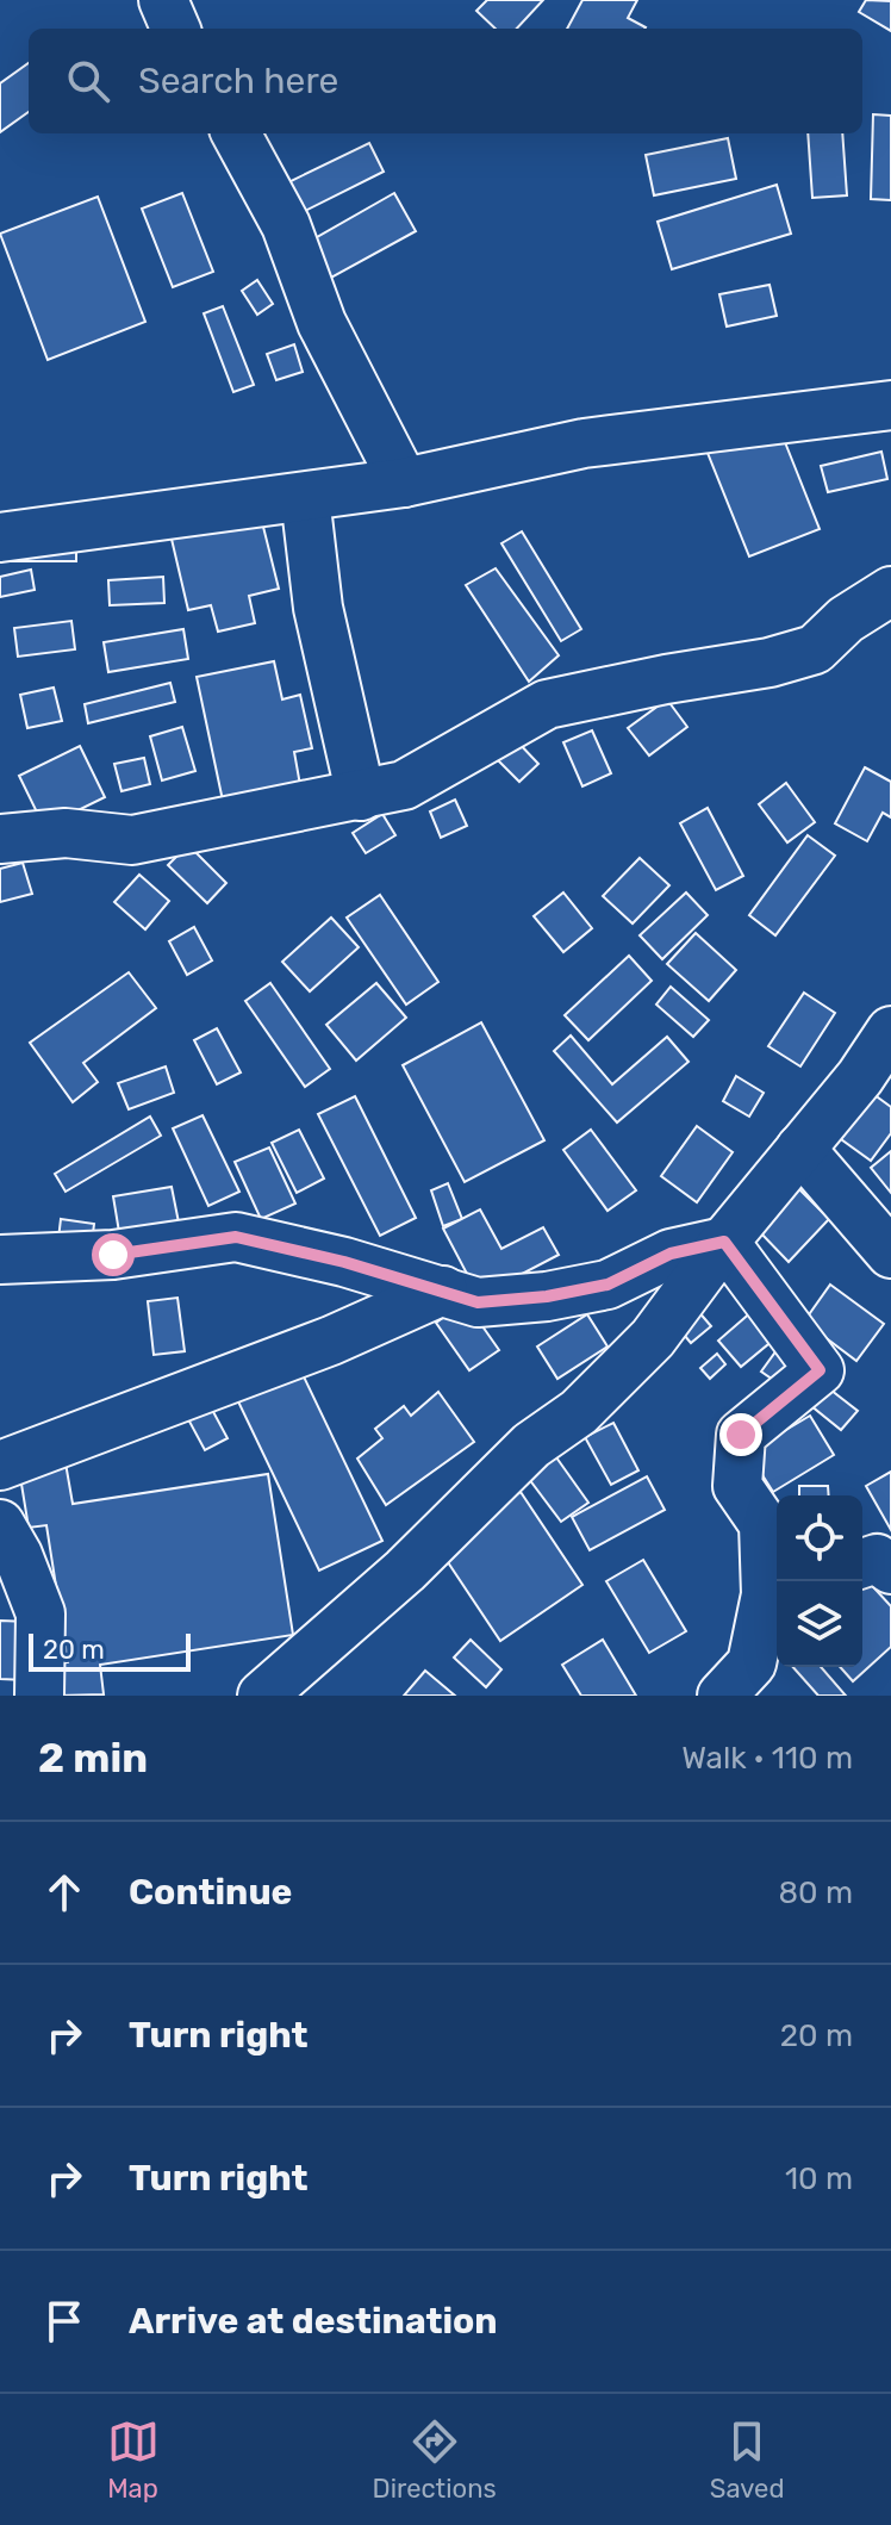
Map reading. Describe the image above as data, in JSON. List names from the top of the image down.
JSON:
{
  "scale_bar": "20 m",
  "page": {
    "search": "Search here",
    "scale": "20 m",
    "heading": ["2 min", "Walk · 110 m"],
    "list": [
      ["Continue", "80 m"],
      ["Turn right", "20 m"],
      ["Turn right", "10 m"],
      "Arrive at destination"
    ],
    "nav": ["Map", "Directions", "Saved"]
  }
}
